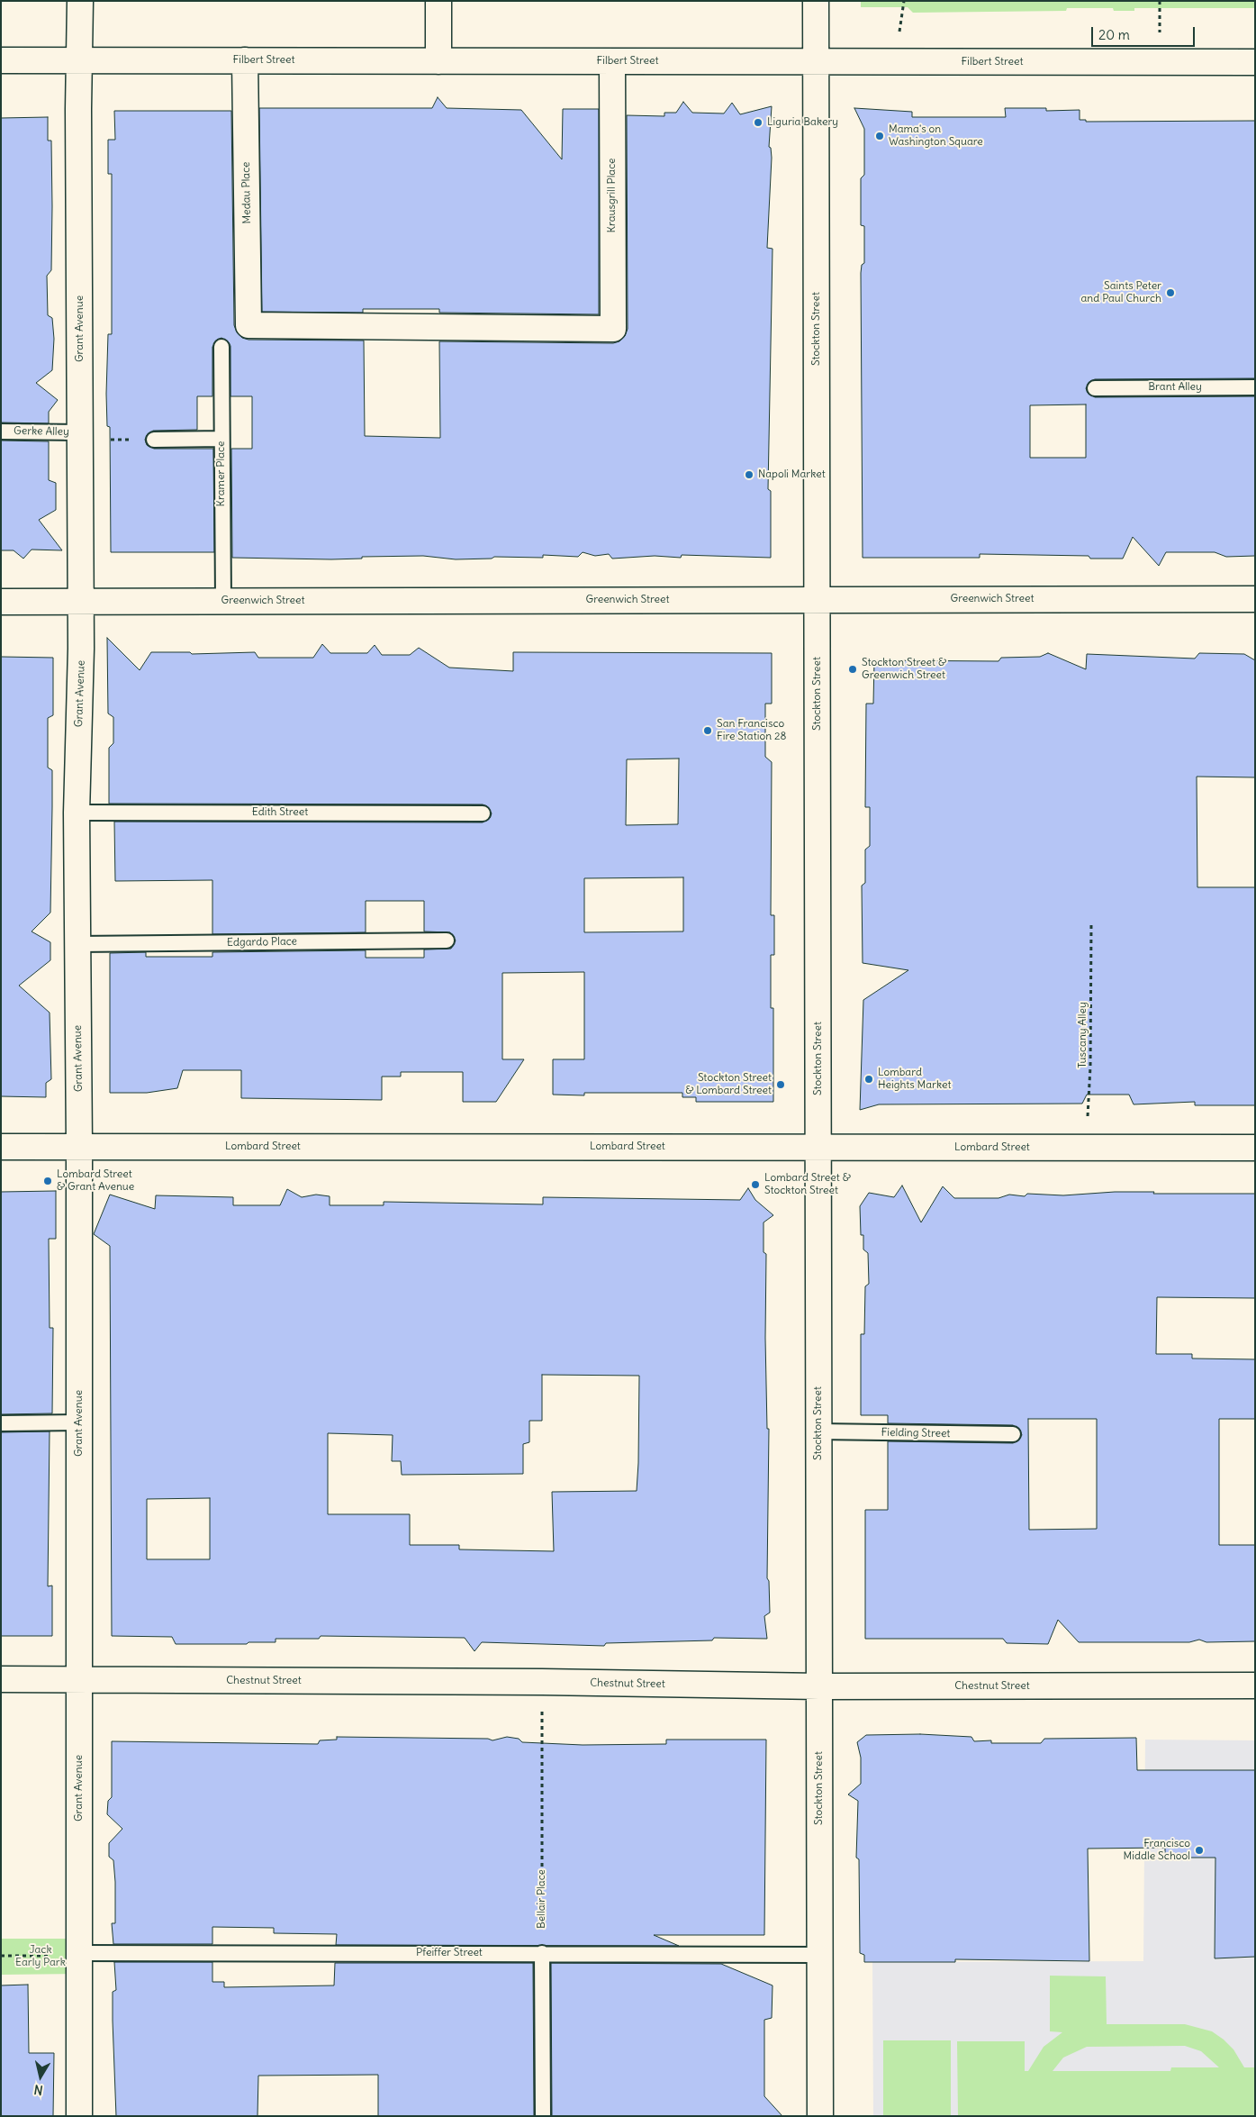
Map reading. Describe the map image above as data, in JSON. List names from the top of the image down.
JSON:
{
  "streets": {
    "street": [
      "Filbert Street",
      "Medau Place",
      "Krausgrill Place",
      "Grant Avenue",
      "Stockton Street",
      "Greenwich Street",
      "Lombard Street",
      "Chestnut Street"
    ],
    "lane": [
      "Brant Alley",
      "Gerke Alley",
      "Kramer Place",
      "Edith Street",
      "Edgardo Place",
      "Fielding Street",
      "Pfeiffer Street"
    ],
    "path": ["Tuscany Alley", "Bellair Place"]
  },
  "crossings": [
    ["Filbert Street", "Medau Place"],
    ["Filbert Street", "Krausgrill Place"],
    ["Filbert Street", "Grant Avenue"],
    ["Filbert Street", "Stockton Street"],
    ["Medau Place", "Krausgrill Place"],
    ["Grant Avenue", "Gerke Alley"],
    ["Grant Avenue", "Greenwich Street"],
    ["Grant Avenue", "Edith Street"],
    ["Grant Avenue", "Edgardo Place"],
    ["Grant Avenue", "Lombard Street"],
    ["Grant Avenue", "Chestnut Street"],
    ["Grant Avenue", "Pfeiffer Street"],
    ["Stockton Street", "Greenwich Street"],
    ["Stockton Street", "Lombard Street"],
    ["Stockton Street", "Fielding Street"],
    ["Stockton Street", "Chestnut Street"],
    ["Stockton Street", "Pfeiffer Street"],
    ["Kramer Place", "Greenwich Street"],
    ["Tuscany Alley", "Lombard Street"],
    ["Chestnut Street", "Bellair Place"],
    ["Bellair Place", "Pfeiffer Street"]
  ],
  "parks": ["Jack Early Park"],
  "places": [
    "Liguria Bakery",
    "Mama's on Washington Square",
    "Saints Peter and Paul Church",
    "Napoli Market",
    "Stockton Street & Greenwich Street",
    "San Francisco Fire Station 28",
    "Lombard Heights Market",
    "Stockton Street & Lombard Street",
    "Lombard Street & Grant Avenue",
    "Lombard Street & Stockton Street",
    "Francisco Middle School"
  ],
  "scale_bar": "20 m",
  "north": "bottom"
}
